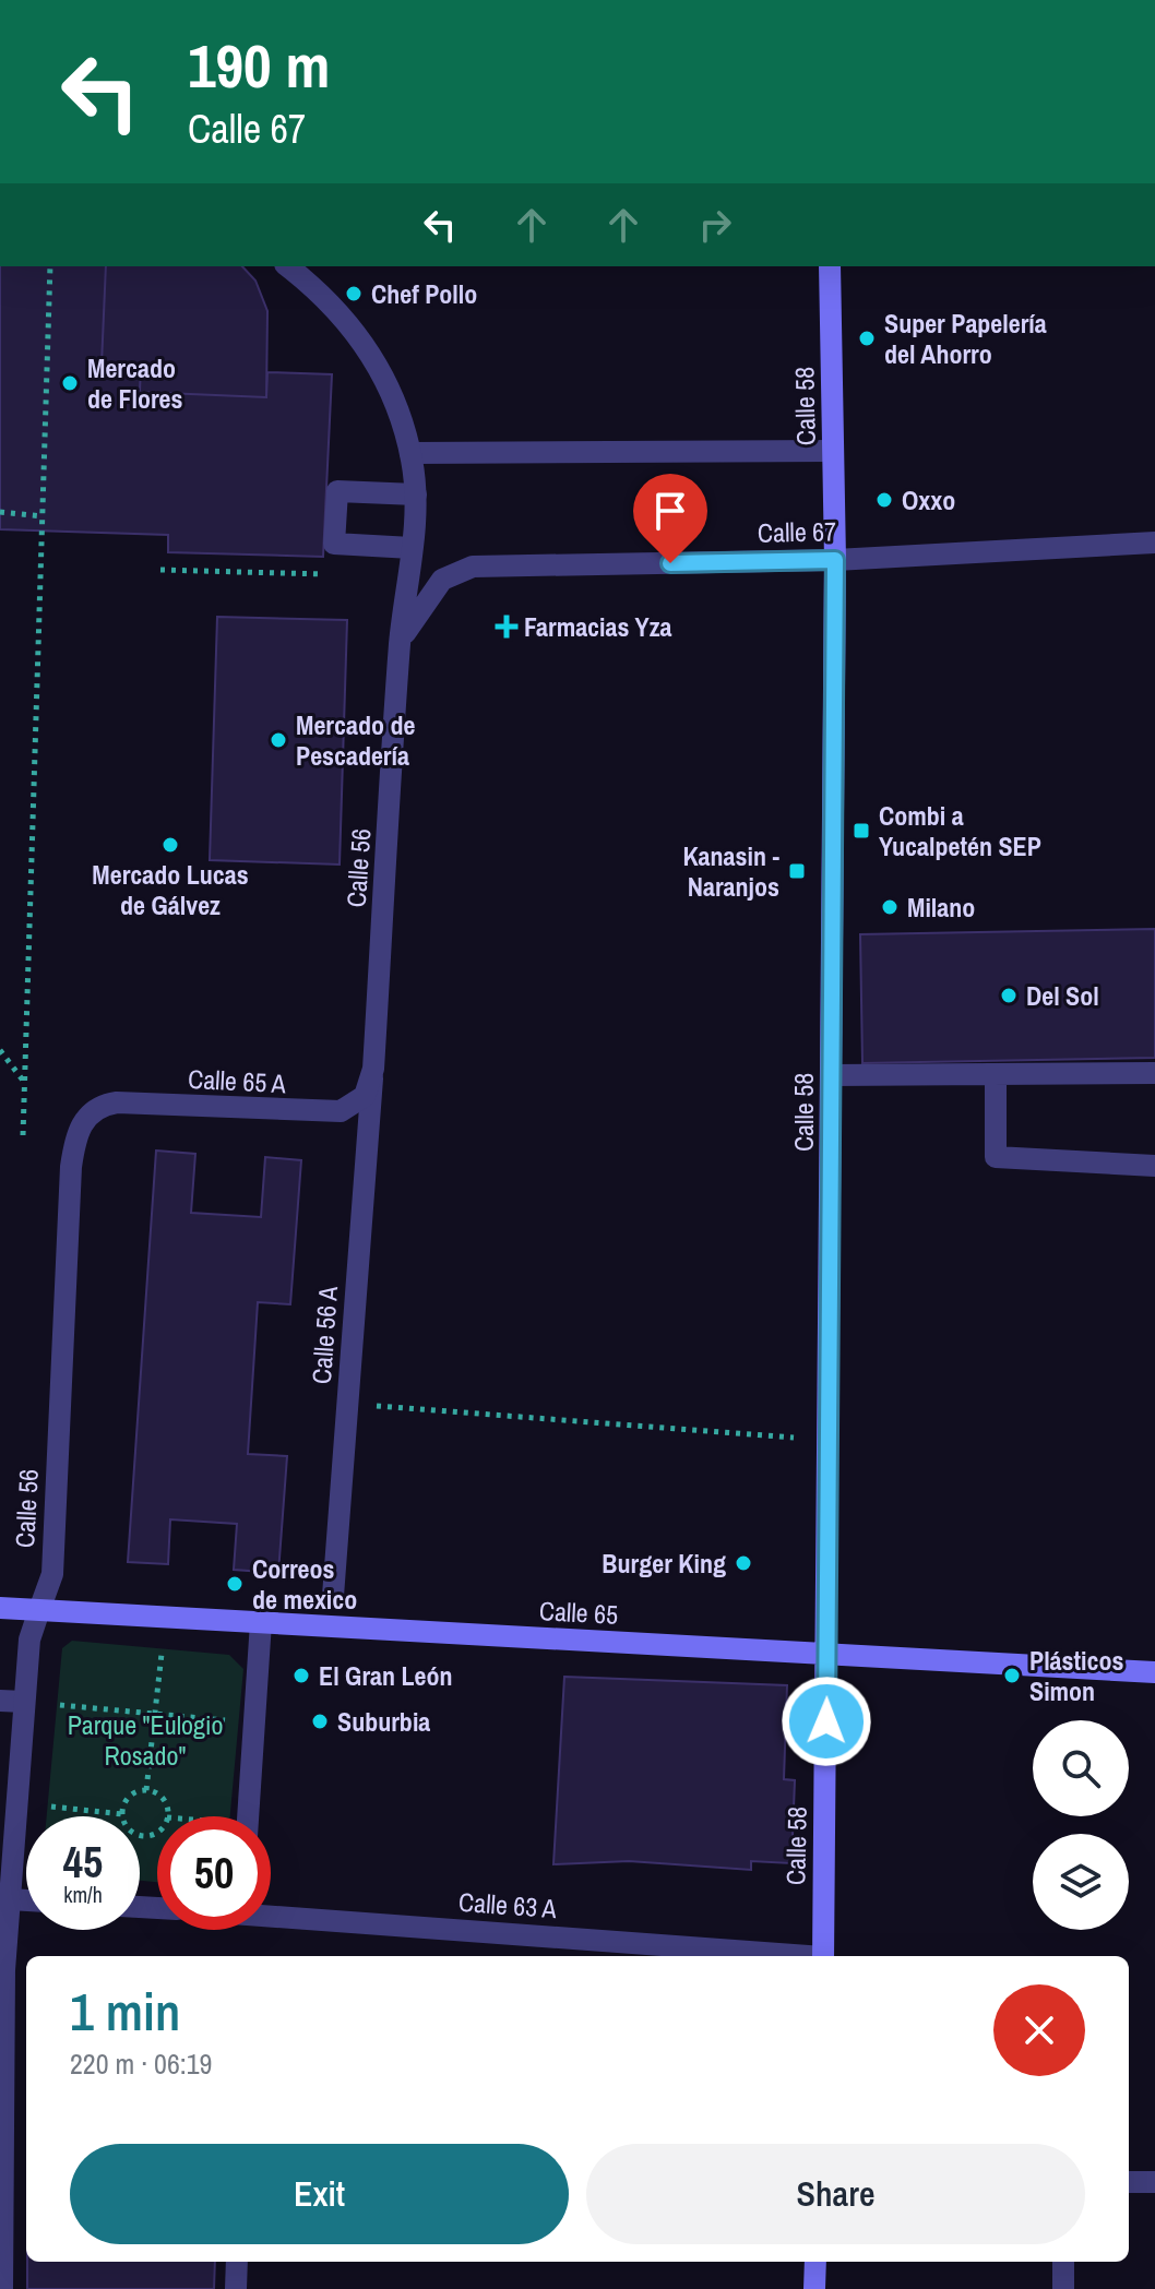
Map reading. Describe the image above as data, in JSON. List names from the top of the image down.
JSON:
{
  "streets": {
    "main road": ["Calle 58", "Calle 65"],
    "street": [
      "Calle 67",
      "Calle 56",
      "Calle 65 A",
      "Calle 56 A",
      "Calle 63 A"
    ]
  },
  "crossings": [
    ["Calle 58", "Calle 67"],
    ["Calle 58", "Calle 65"],
    ["Calle 67", "Calle 56"],
    ["Calle 56", "Calle 65 A"],
    ["Calle 56", "Calle 56 A"],
    ["Calle 56", "Calle 65"],
    ["Calle 65 A", "Calle 56 A"]
  ],
  "parks": ["Parque \"Eulogio Rosado\""],
  "places": {
    "other": [
      "Chef Pollo",
      "Super Papelería del Ahorro",
      "Mercado de Flores",
      "Oxxo",
      "Mercado de Pescadería",
      "Mercado Lucas de Gálvez",
      "Milano",
      "Del Sol",
      "Burger King",
      "Correos de mexico",
      "El Gran León",
      "Plásticos Simon",
      "Suburbia"
    ],
    "health": ["Farmacias Yza"],
    "transit": ["Combi a Yucalpetén SEP", "Kanasin - Naranjos"]
  },
  "page": {
    "turn": ["190 m", "Calle 67"],
    "speed": "45 km/h",
    "limit": "50",
    "heading": ["1 min", "220 m · 06:19"],
    "buttons": ["Exit", "Share"]
  }
}
